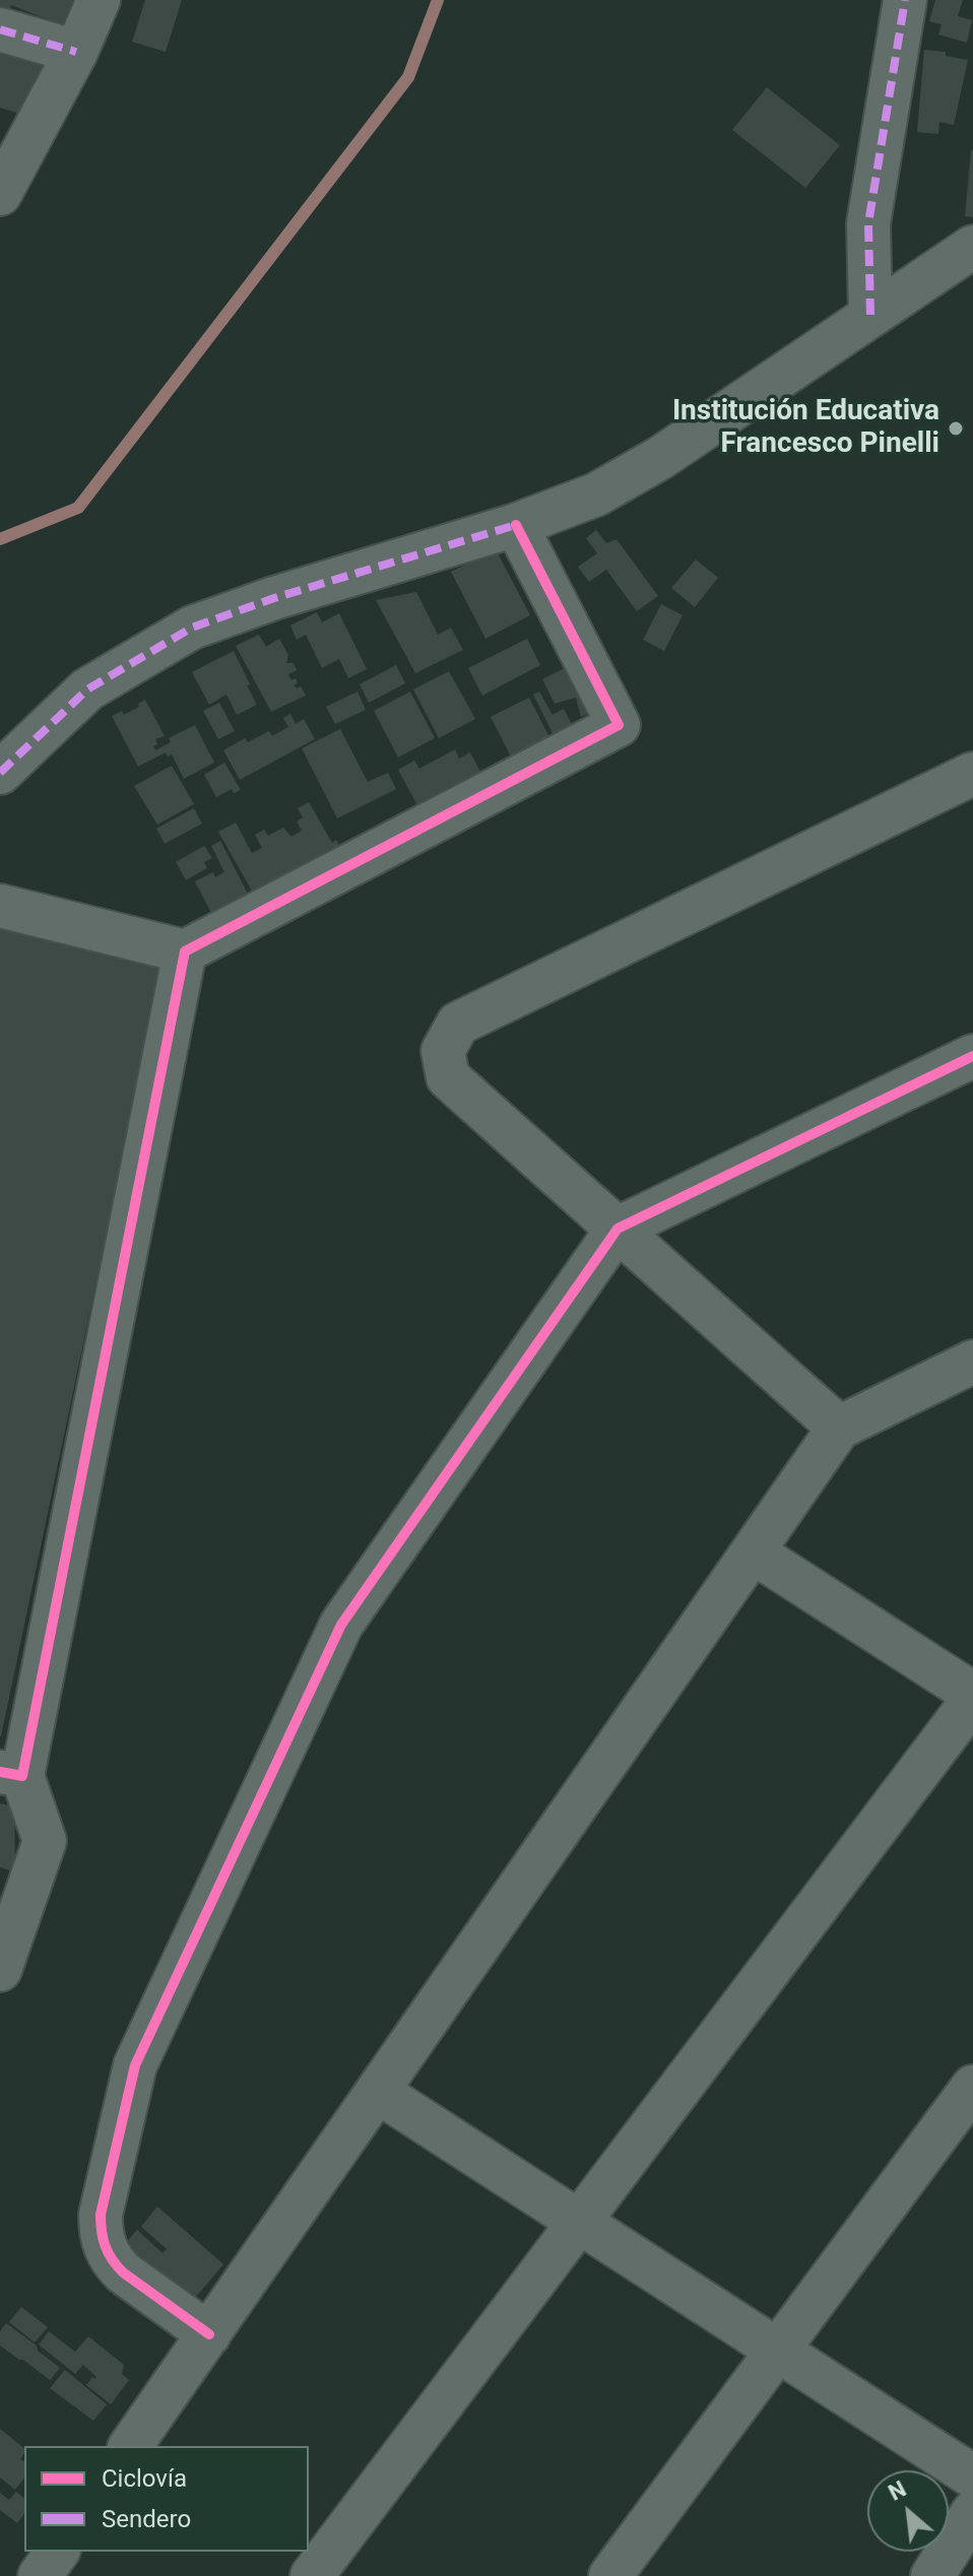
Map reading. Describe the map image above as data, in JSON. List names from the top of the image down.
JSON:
{
  "places": ["Institución Educativa Francesco Pinelli"],
  "legend": ["Ciclovía", "Sendero"],
  "north": "top left"
}
